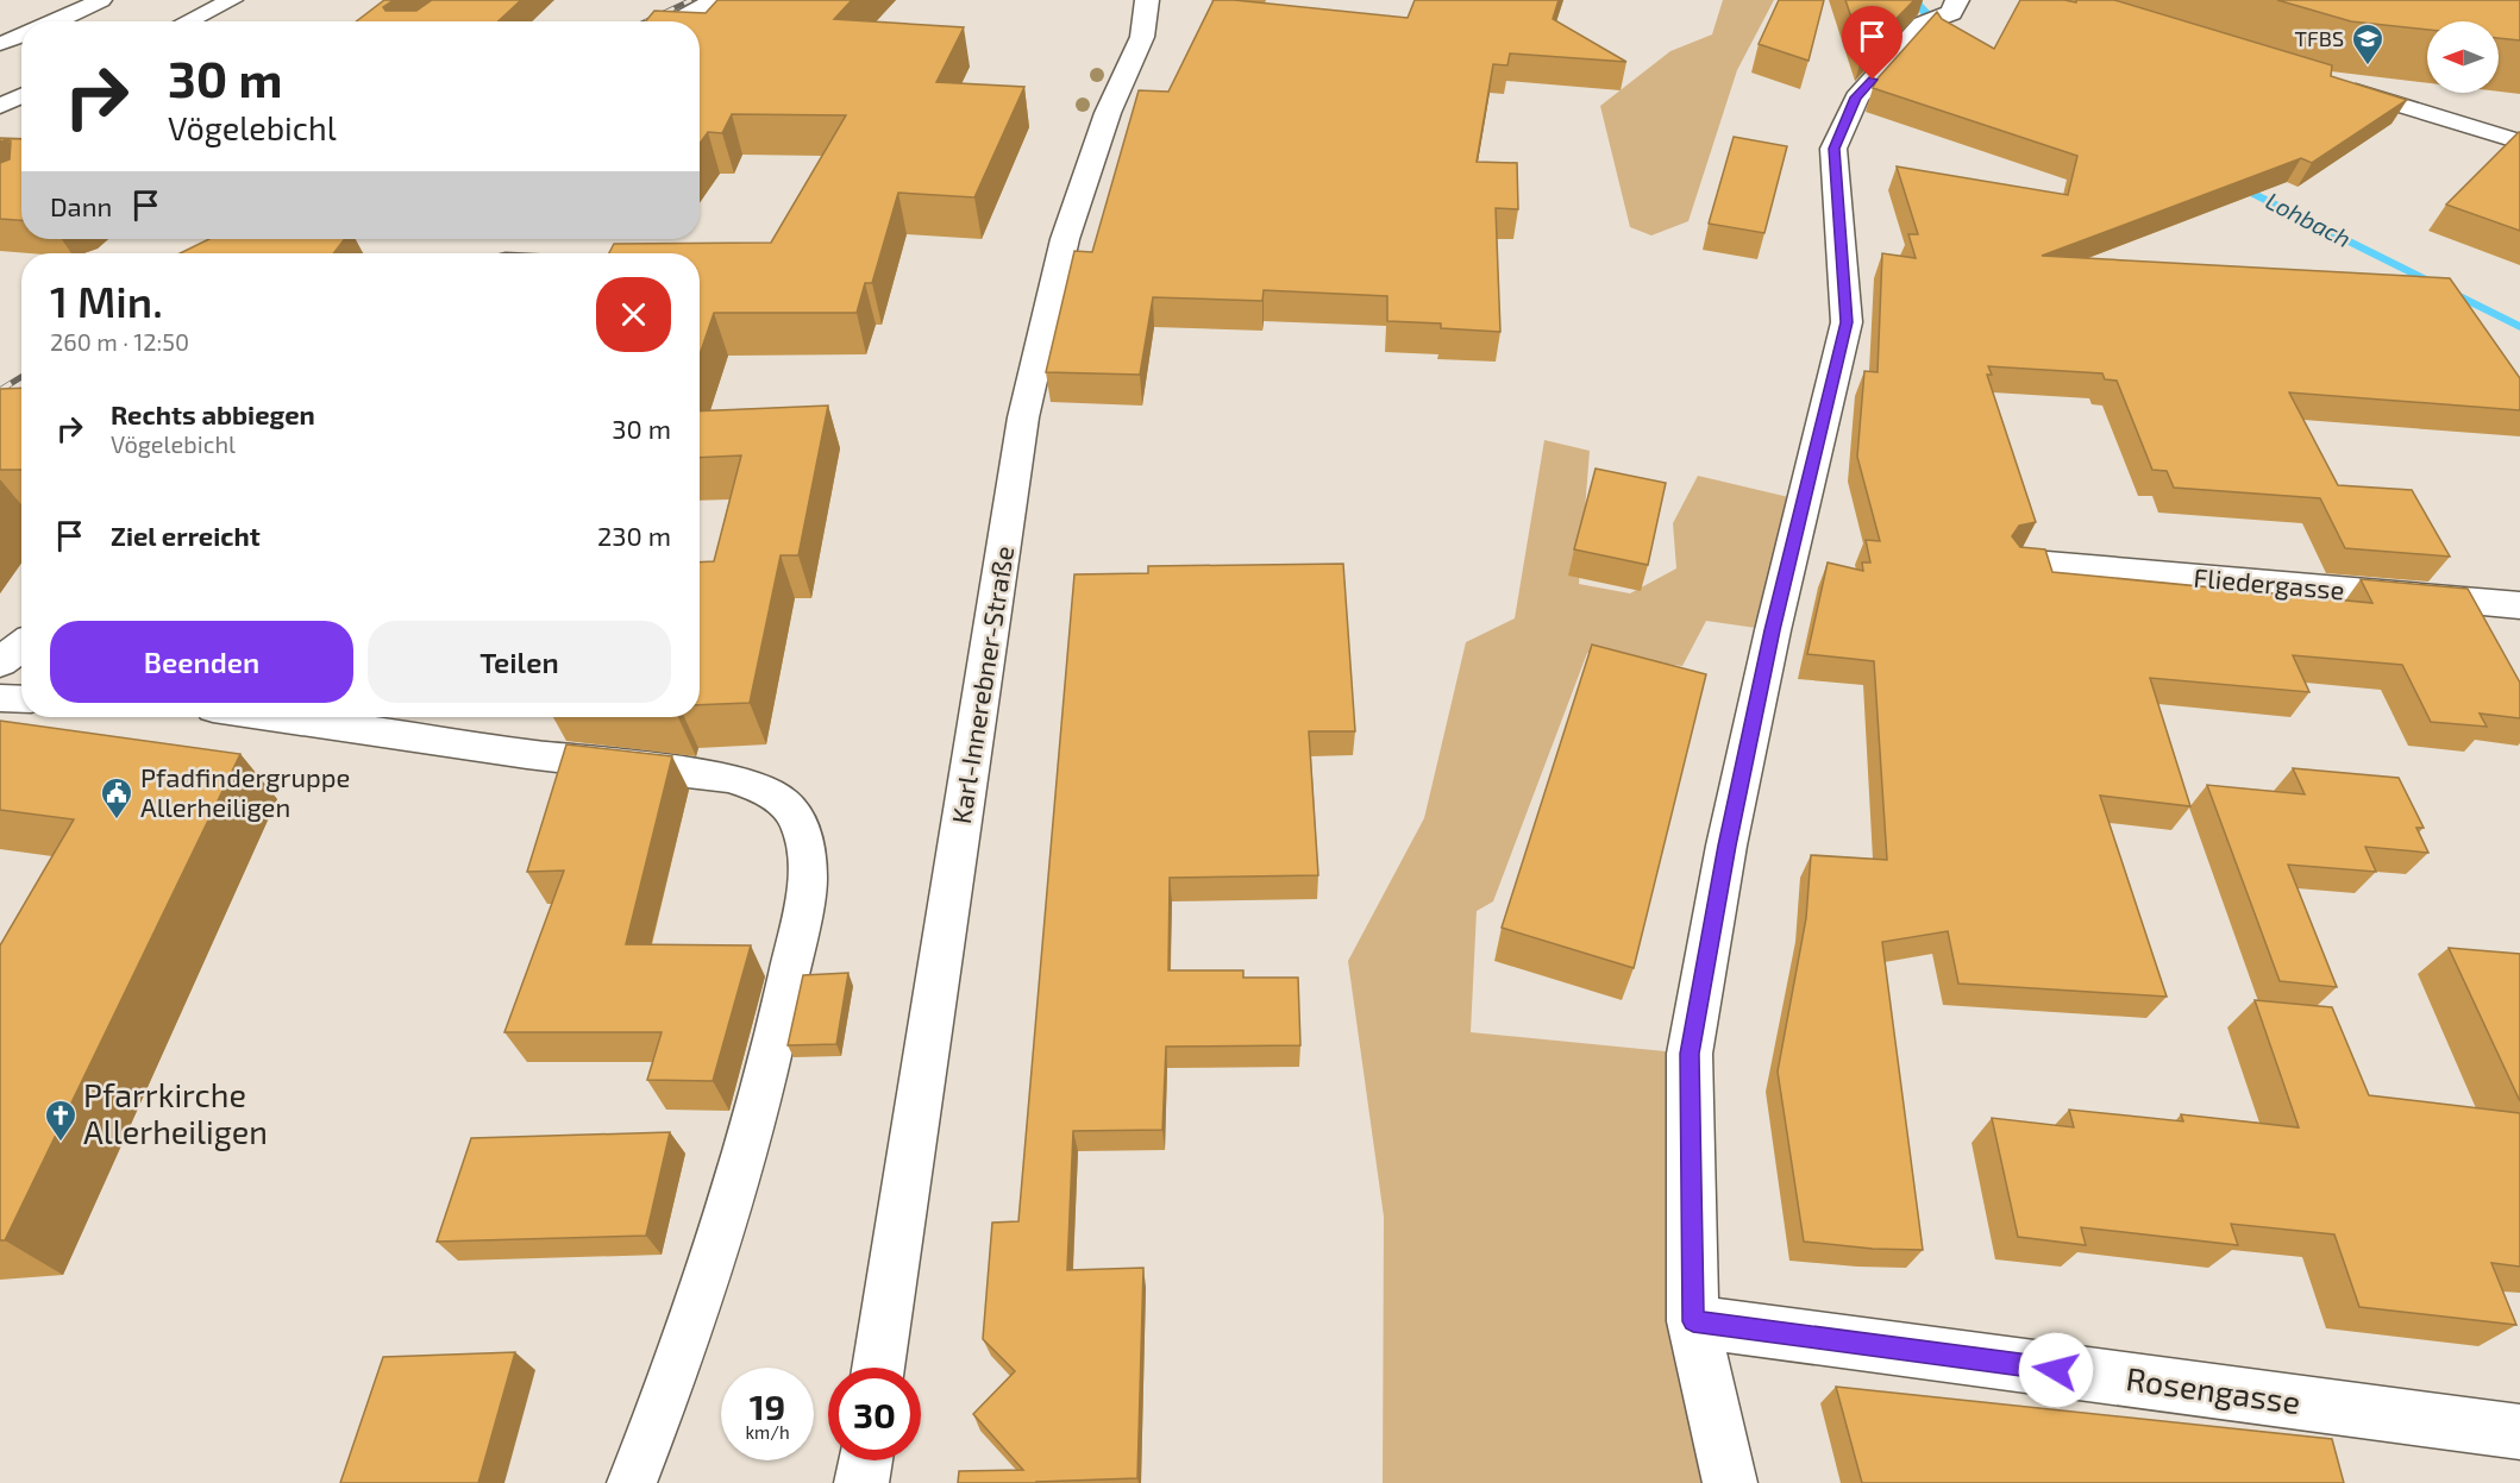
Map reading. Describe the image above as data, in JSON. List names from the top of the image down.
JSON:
{
  "streets": {
    "street": ["Fliedergasse", "Karl-Innerebner-Straße", "Rosengasse"]
  },
  "water": ["Lohbach"],
  "places": {
    "school or university": ["TFBS"],
    "public building": ["Pfadfindergruppe Allerheiligen"],
    "church": ["Pfarrkirche Allerheiligen"]
  },
  "north": "left",
  "page": {
    "turn": ["30 m", "Vögelebichl"],
    "then": "Dann",
    "heading": ["1 Min.", "260 m · 12:50"],
    "list": [
      {
        "name": "Rechts abbiegen",
        "note": "Vögelebichl",
        "value": "30 m"
      },
      {
        "name": "Ziel erreicht",
        "value": "230 m"
      }
    ],
    "buttons": ["Beenden", "Teilen"],
    "speed": "19 km/h",
    "limit": "30"
  }
}
